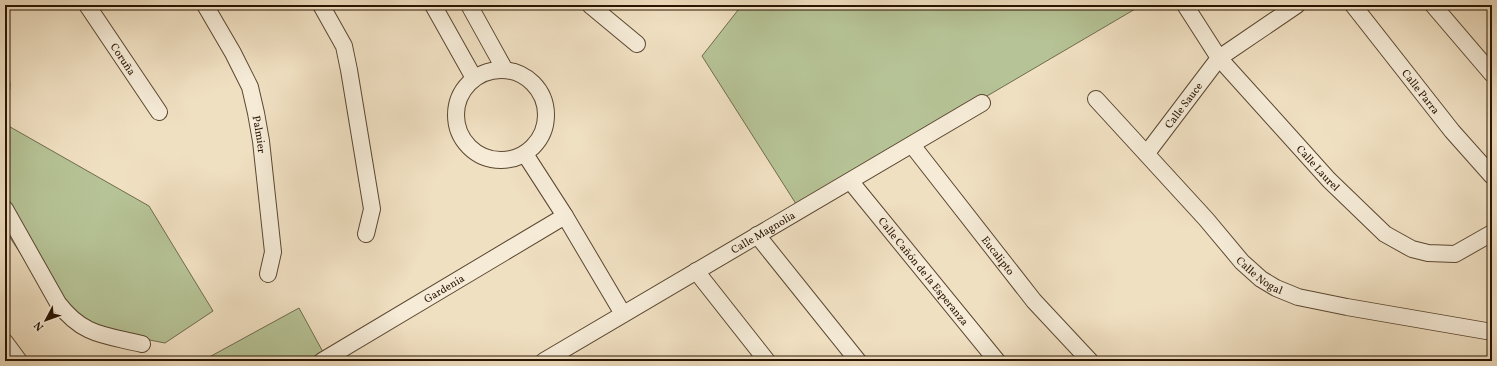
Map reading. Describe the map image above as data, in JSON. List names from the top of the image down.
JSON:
{
  "streets": {
    "street": [
      "Coruña",
      "Calle Parra",
      "Calle Sauce",
      "Palmier",
      "Calle Laurel",
      "Calle Magnolia",
      "Eucalipto",
      "Calle Cañón de la Esperanza",
      "Calle Nogal",
      "Gardenia"
    ]
  },
  "crossings": [
    ["Calle Sauce", "Calle Laurel"],
    ["Calle Sauce", "Calle Nogal"],
    ["Calle Magnolia", "Eucalipto"],
    ["Calle Magnolia", "Calle Cañón de la Esperanza"]
  ],
  "north": "bottom left"
}
